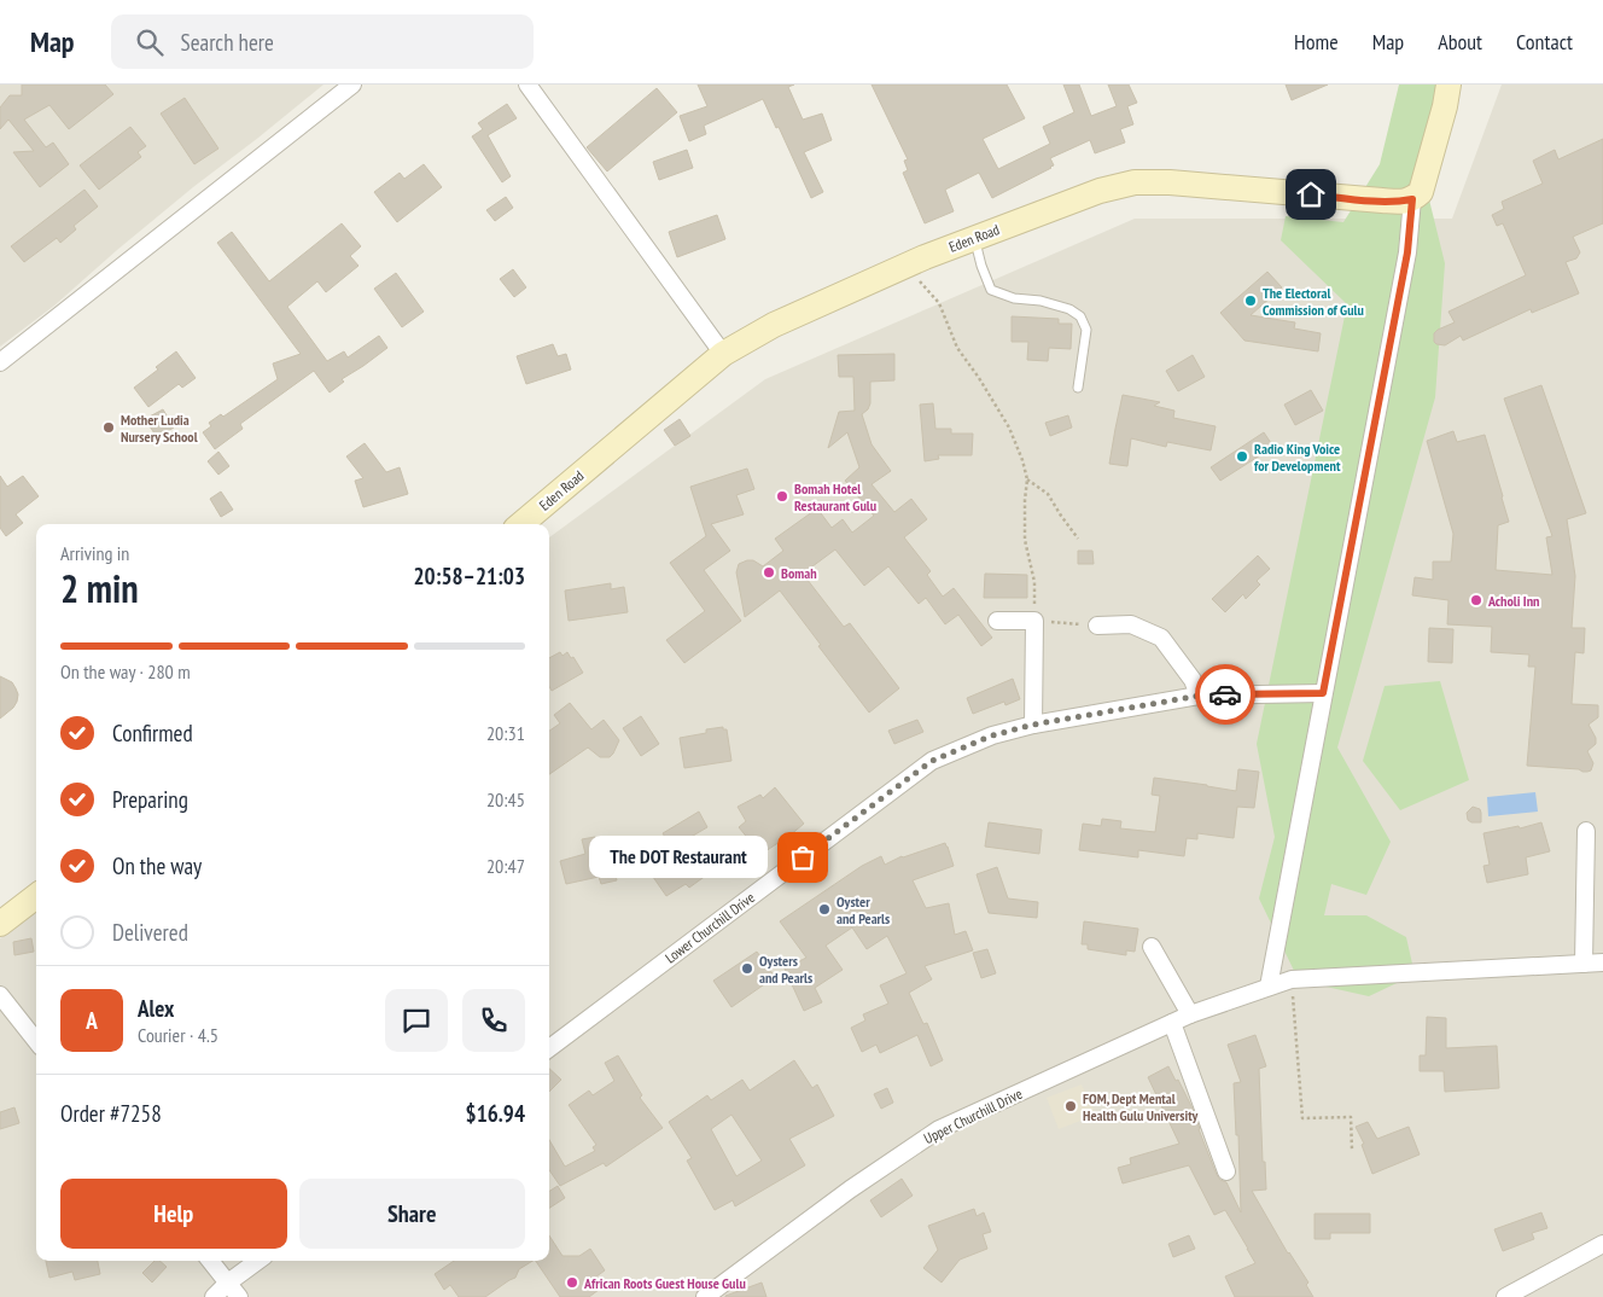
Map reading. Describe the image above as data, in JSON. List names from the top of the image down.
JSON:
{
  "streets": {
    "street": ["Eden Road", "Lower Churchill Drive", "Upper Churchill Drive"]
  },
  "places": [
    "The Electoral Commission of Gulu",
    "Mother Ludia Nursery School",
    "Radio King Voice for Development",
    "Bomah Hotel Restaurant Gulu",
    "Bomah",
    "Acholi Inn",
    "The DOT Restaurant",
    "Oyster and Pearls",
    "Oysters and Pearls",
    "FOM, Dept Mental Health Gulu University",
    "African Roots Guest House Gulu"
  ],
  "page": {
    "header": "Map",
    "search": "Search here",
    "nav": [
      "Home",
      "Map",
      "About",
      "Contact"
    ],
    "heading": ["2 min", "Arriving in", "20:58–21:03"],
    "panel": [
      "Alex",
      "Courier · 4.5",
      "Order #7258",
      "$16.94"
    ],
    "bar": "On the way · 280 m",
    "list": [
      ["Confirmed", "20:31"],
      ["Preparing", "20:45"],
      ["On the way", "20:47"],
      "Delivered"
    ],
    "bubble": "The DOT Restaurant",
    "round": "A",
    "buttons": ["Help", "Share"]
  }
}
